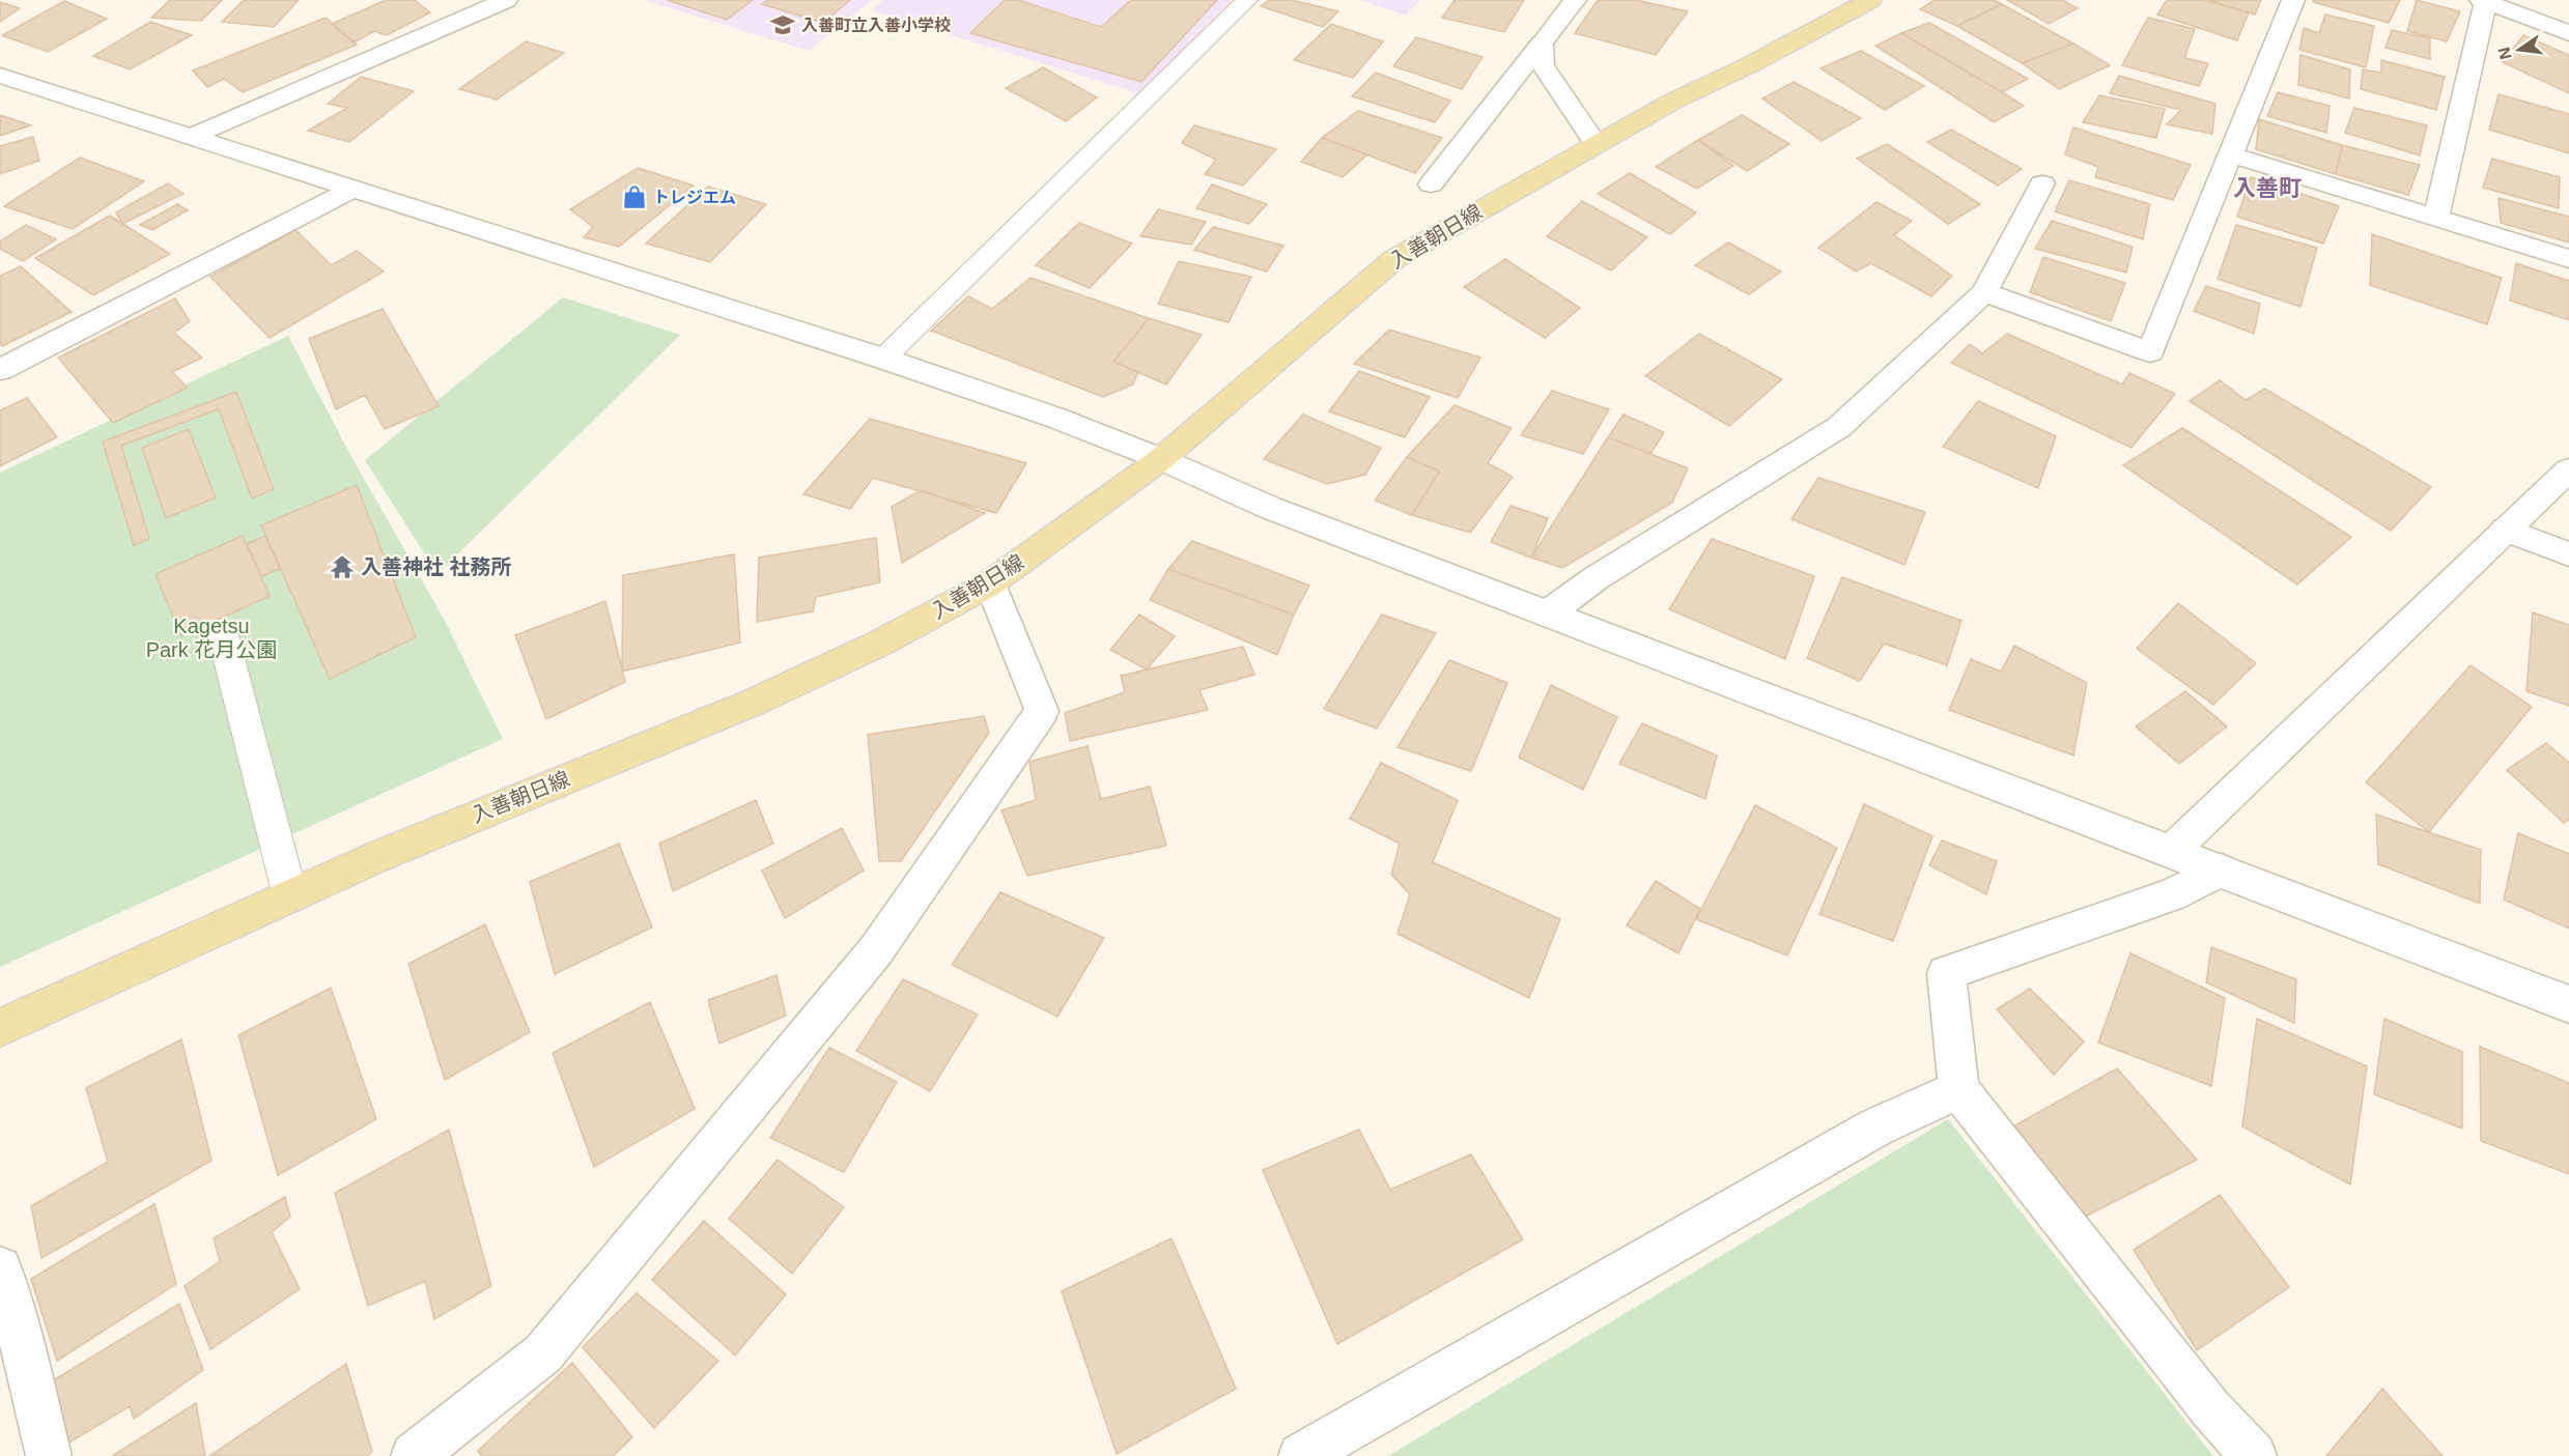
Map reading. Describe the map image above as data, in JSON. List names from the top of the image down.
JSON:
{
  "streets": {
    "main road": ["入善朝日線"]
  },
  "districts": ["入善町"],
  "parks": ["Kagetsu Park 花月公園"],
  "places": {
    "school or university": ["入善町立入善小学校"],
    "shop": ["トレジエム"],
    "temple": ["入善神社 社務所"]
  },
  "north": "left"
}
